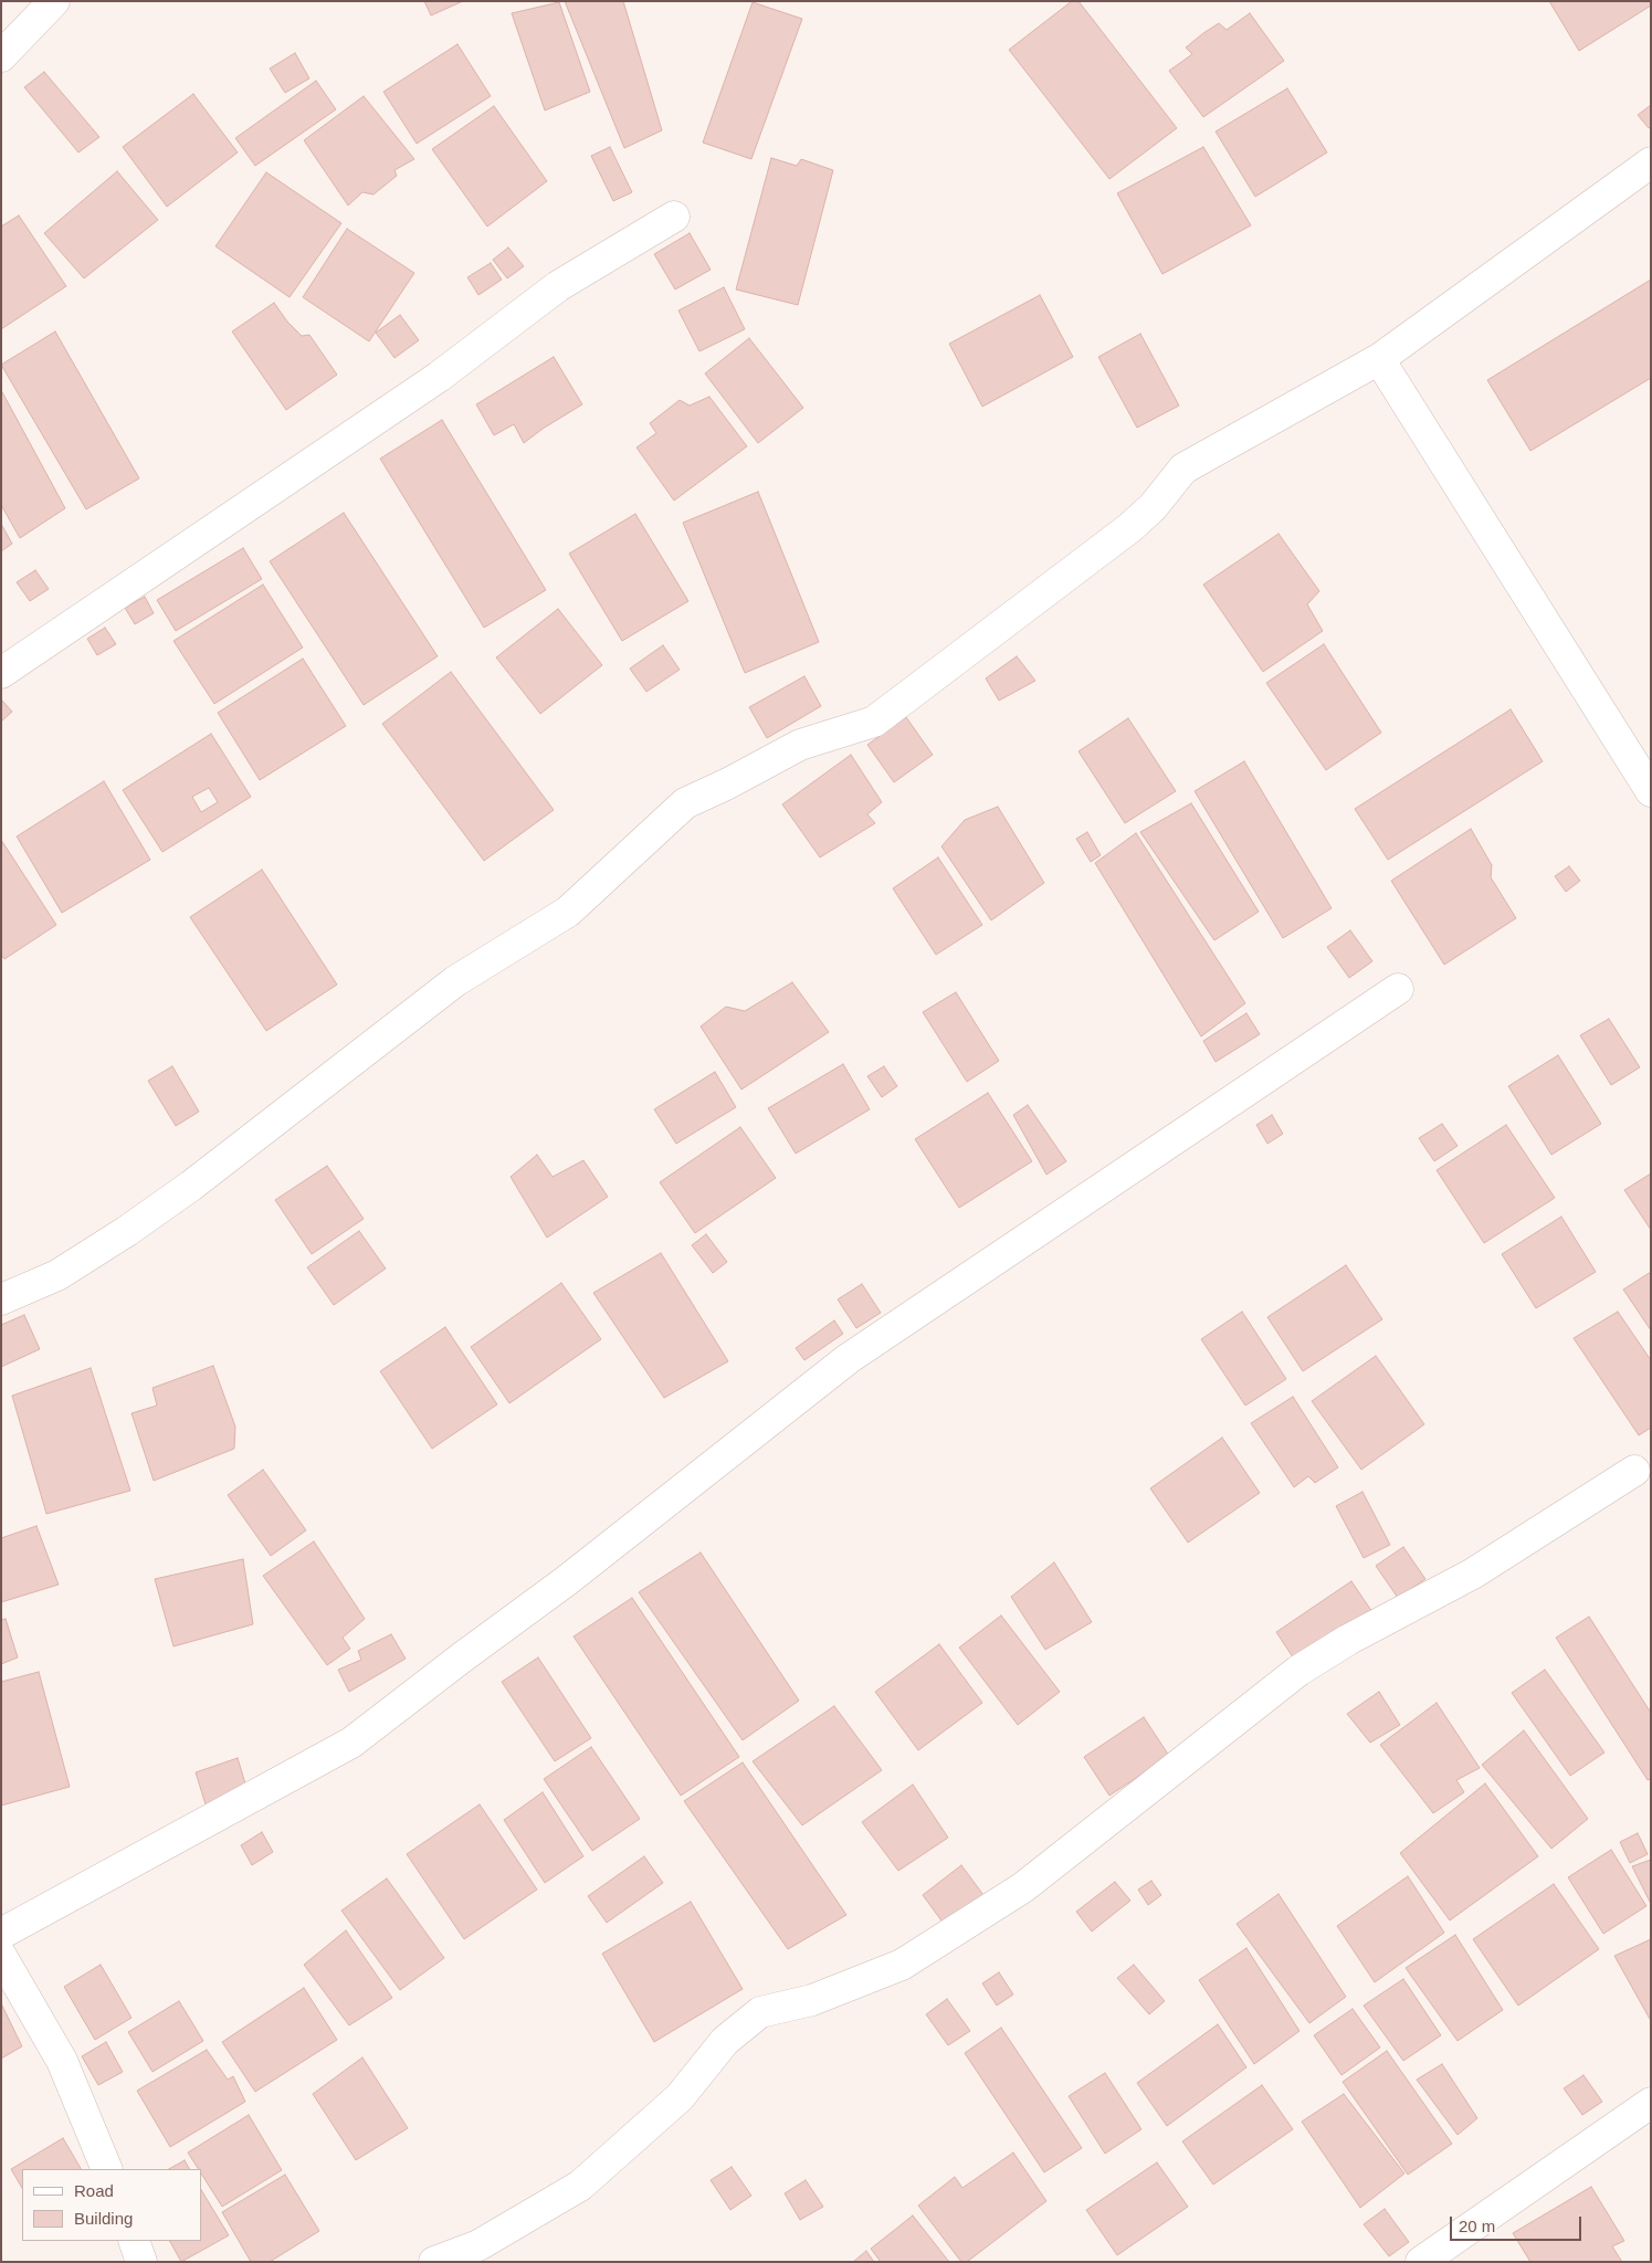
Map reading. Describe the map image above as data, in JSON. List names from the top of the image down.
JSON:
{
  "legend": ["Road", "Building"],
  "scale_bar": "20 m"
}
